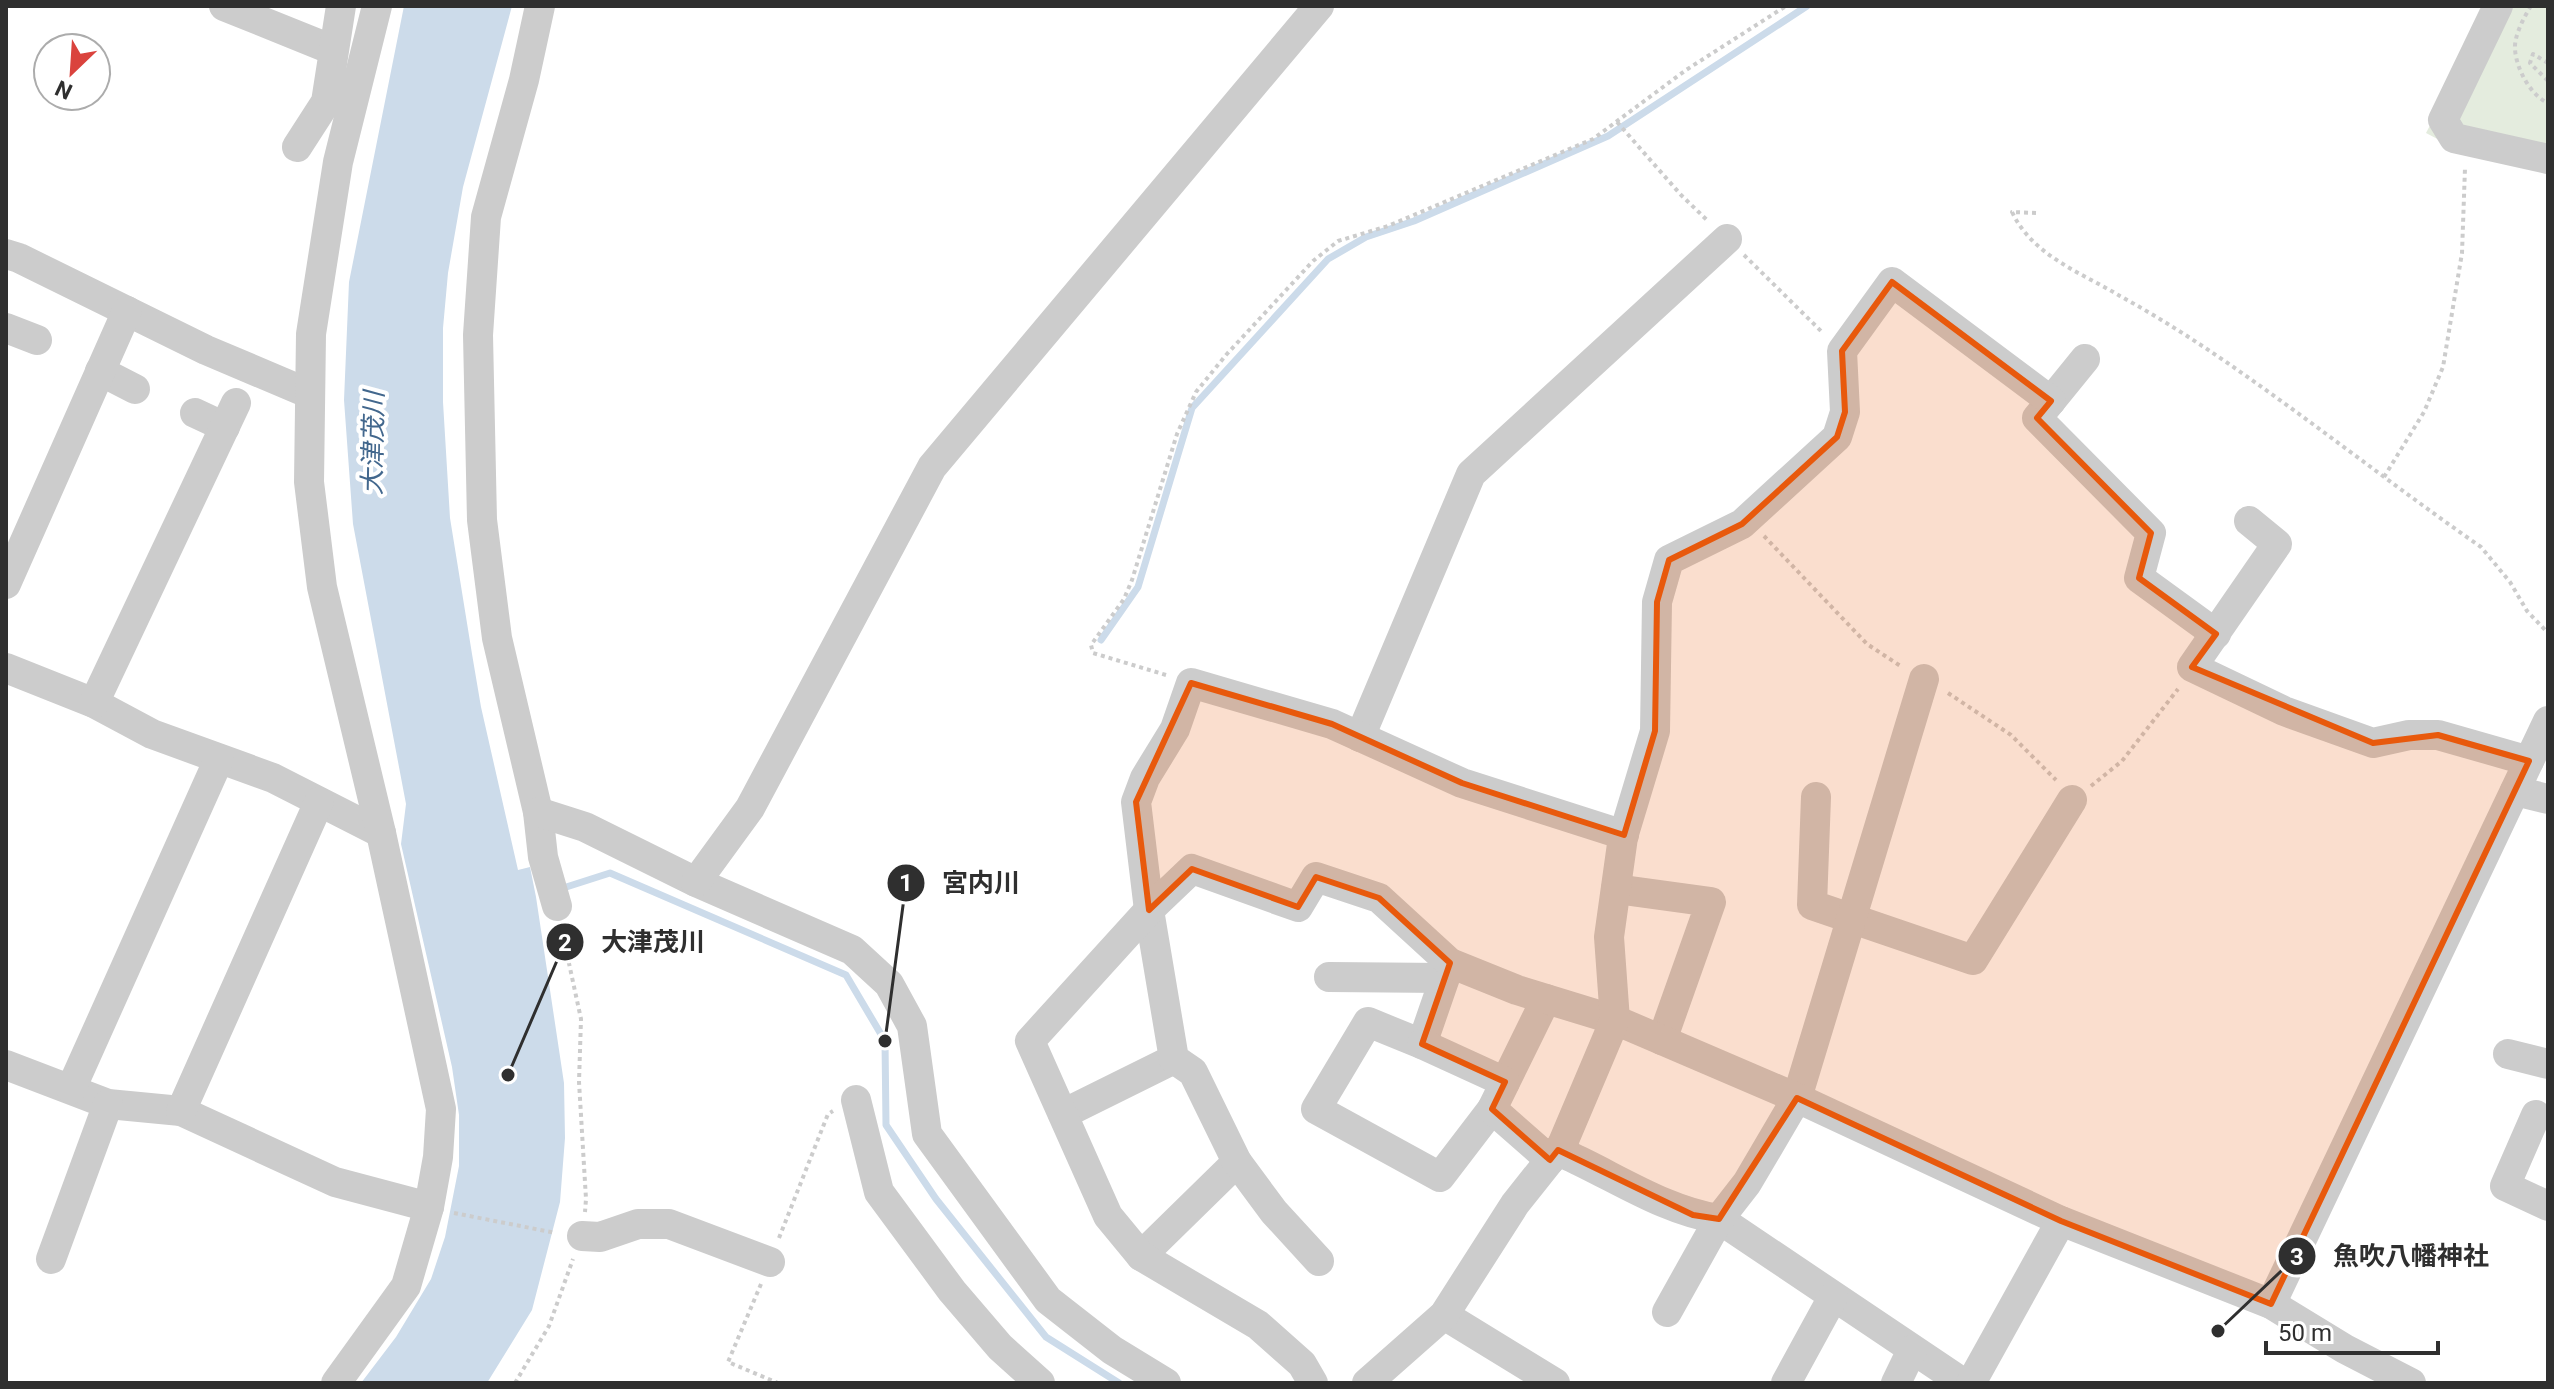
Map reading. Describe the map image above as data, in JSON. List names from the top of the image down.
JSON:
{
  "water": ["大津茂川"],
  "places": ["宮内川", "大津茂川", "魚吹八幡神社"],
  "scale_bar": "50 m",
  "north": "bottom left"
}
